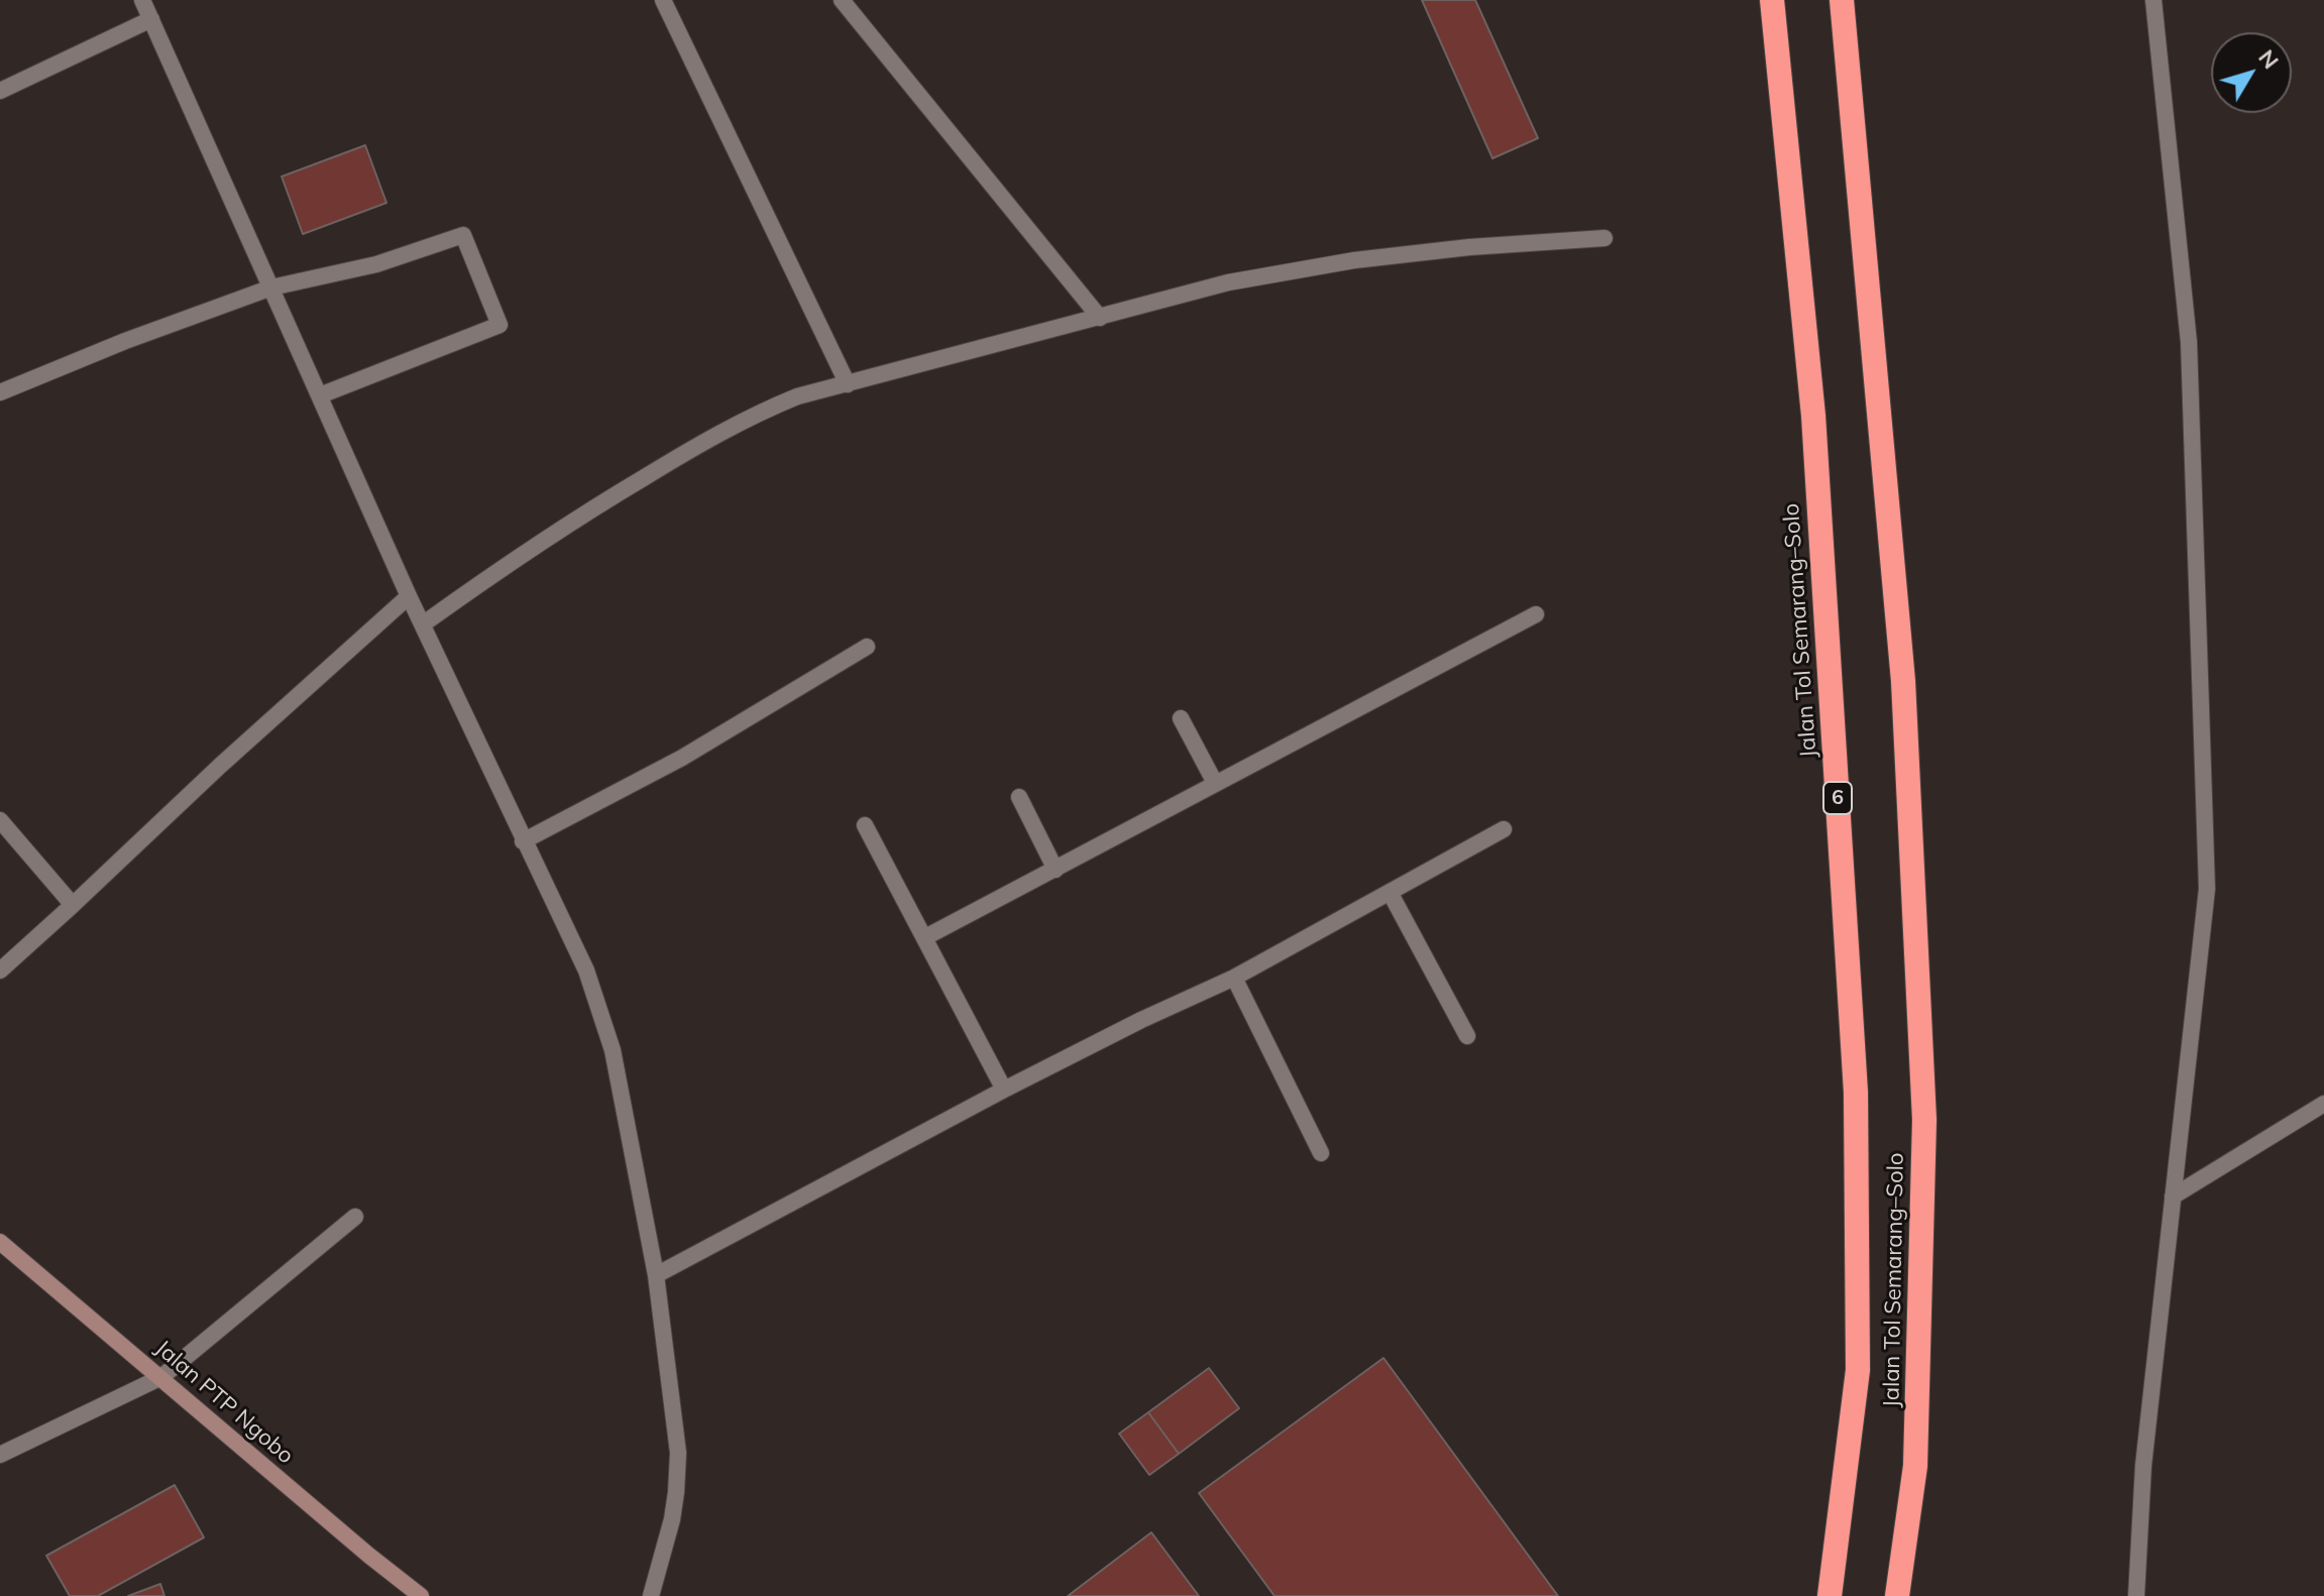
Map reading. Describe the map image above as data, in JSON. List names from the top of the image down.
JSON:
{
  "streets": {
    "highway": ["Jalan Tol Semarang–Solo", "6"],
    "main road": ["Jalan PTP Ngobo"]
  },
  "north": "top right"
}
